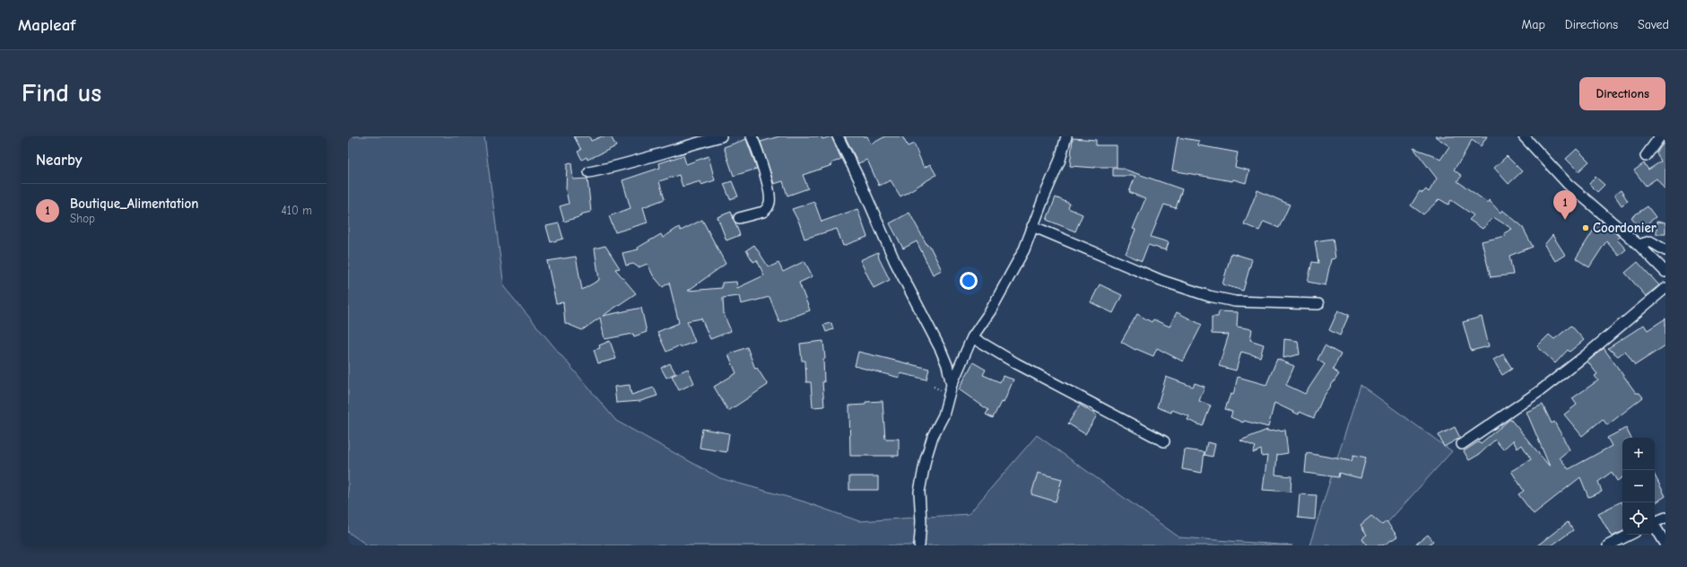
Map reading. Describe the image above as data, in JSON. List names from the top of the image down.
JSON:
{
  "places": ["Coordonier"],
  "page": {
    "header": "Mapleaf",
    "nav": ["Map", "Directions", "Saved"],
    "buttons": "Directions",
    "title": "Find us",
    "heading": "Nearby",
    "list": [
      {
        "mark": "1",
        "name": "Boutique_Alimentation",
        "note": "Shop",
        "value": "410 m"
      }
    ],
    "pins": "1",
    "map_buttons": ["+", "−"]
  }
}
